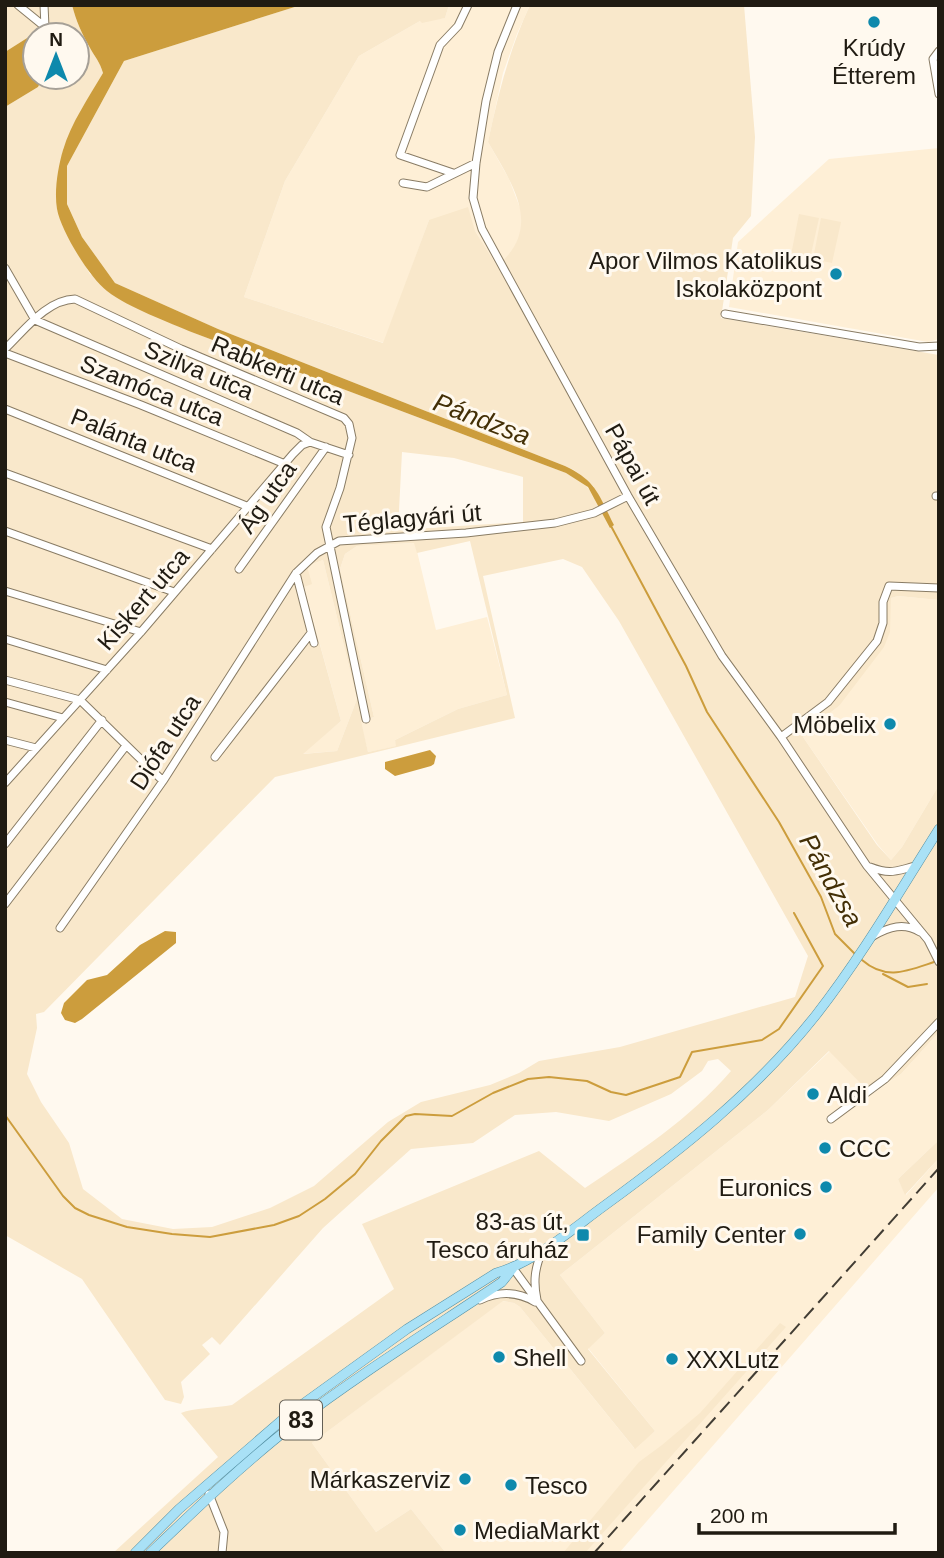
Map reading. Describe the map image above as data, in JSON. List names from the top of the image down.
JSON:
{
  "streets": {
    "main road": ["83"],
    "street": [
      "Szilva utca",
      "Rabkerti utca",
      "Szamóca utca",
      "Palánta utca",
      "Pápai út",
      "Ág utca",
      "Téglagyári út",
      "Kiskert utca",
      "Diófa utca"
    ]
  },
  "crossings": [
    ["Szilva utca", "Rabkerti utca"],
    ["Szilva utca", "Ág utca"],
    ["Szilva utca", "Kiskert utca"],
    ["Rabkerti utca", "Téglagyári út"],
    ["Szamóca utca", "Kiskert utca"],
    ["Palánta utca", "Kiskert utca"],
    ["Pápai út", "Téglagyári út"],
    ["Pápai út", "83"]
  ],
  "water": ["Pándzsa"],
  "places": {
    "other": [
      "Krúdy Étterem",
      "Apor Vilmos Katolikus Iskolaközpont",
      "Möbelix",
      "Aldi",
      "CCC",
      "Euronics",
      "Family Center",
      "Shell",
      "XXXLutz",
      "Márkaszerviz",
      "Tesco",
      "MediaMarkt"
    ],
    "transit": ["83-as út, Tesco áruház"]
  },
  "scale_bar": "200 m",
  "north": "top"
}
